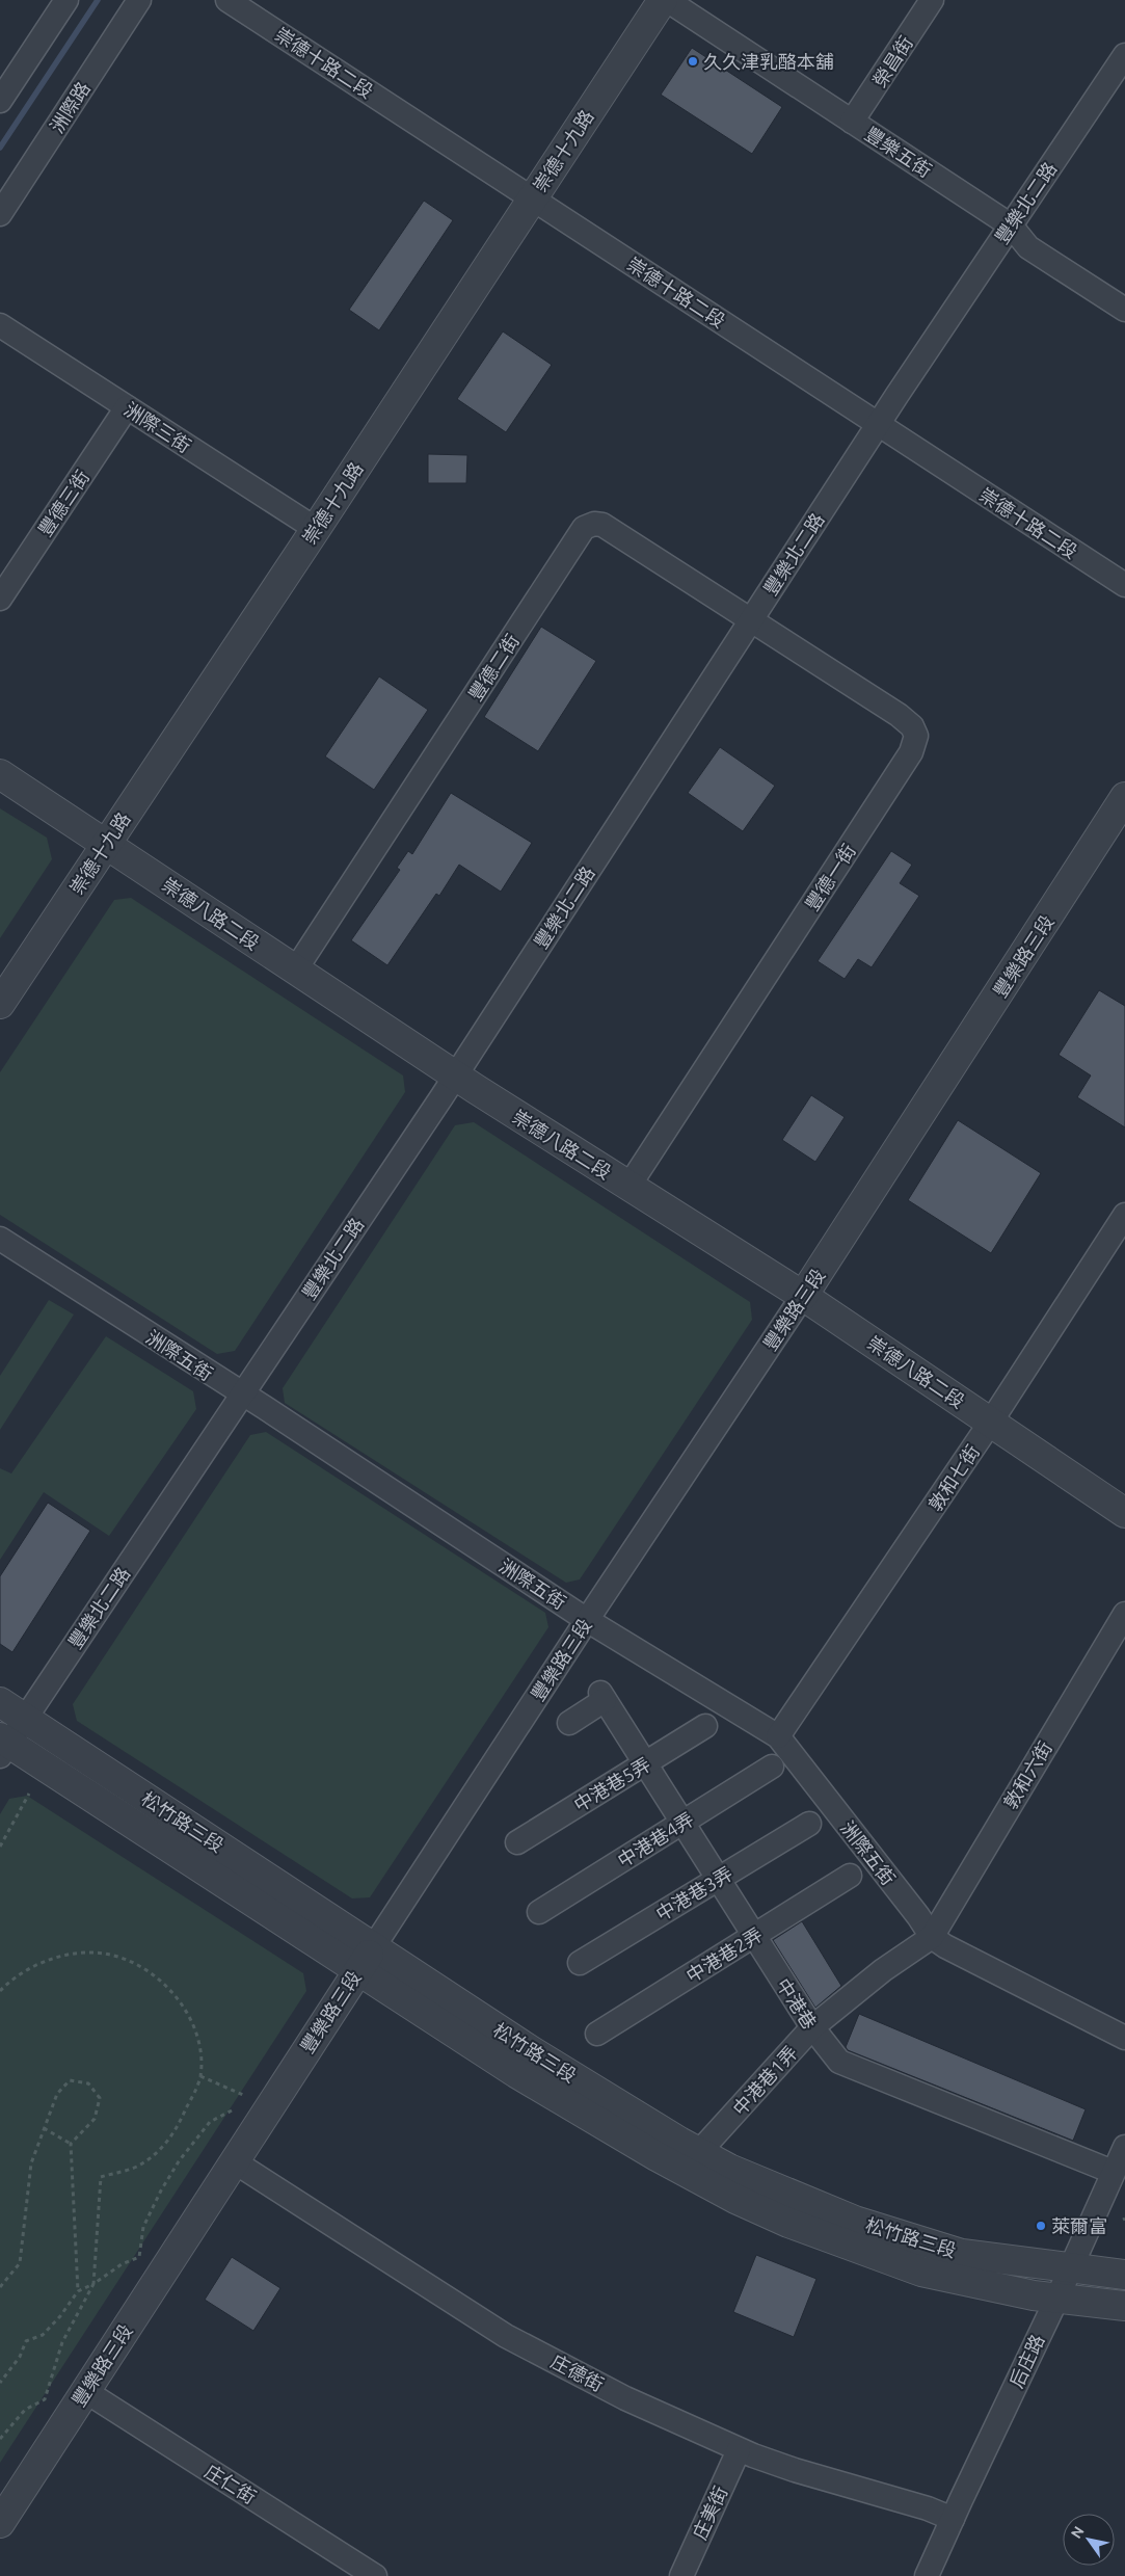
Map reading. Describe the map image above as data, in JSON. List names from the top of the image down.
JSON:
{
  "streets": {
    "street": [
      "榮昌街",
      "崇德十路二段",
      "洲際路",
      "崇德十九路",
      "豐樂五街",
      "豐樂北二路",
      "洲際三街",
      "豐德三街",
      "豐德二街",
      "豐德一街",
      "崇德八路二段",
      "豐樂路三段",
      "洲際五街",
      "敦和七街",
      "敦和六街",
      "中港巷5弄",
      "松竹路三段",
      "中港巷4弄",
      "中港巷3弄",
      "中港巷2弄",
      "中港巷",
      "中港巷1弄",
      "后庄路",
      "庄德街",
      "庄仁街",
      "庄美街"
    ]
  },
  "crossings": [
    ["榮昌街", "豐樂五街"],
    ["崇德十路二段", "崇德十九路"],
    ["崇德十路二段", "豐樂北二路"],
    ["崇德十九路", "洲際三街"],
    ["崇德十九路", "崇德八路二段"],
    ["豐樂五街", "豐樂北二路"],
    ["豐樂北二路", "豐德二街"],
    ["豐樂北二路", "豐德一街"],
    ["豐樂北二路", "崇德八路二段"],
    ["豐樂北二路", "洲際五街"],
    ["豐樂北二路", "松竹路三段"],
    ["洲際三街", "豐德三街"],
    ["豐德二街", "豐德一街"],
    ["豐德二街", "崇德八路二段"],
    ["豐德一街", "崇德八路二段"],
    ["崇德八路二段", "豐樂路三段"],
    ["崇德八路二段", "敦和七街"],
    ["豐樂路三段", "洲際五街"],
    ["豐樂路三段", "松竹路三段"],
    ["豐樂路三段", "庄德街"],
    ["豐樂路三段", "庄仁街"],
    ["洲際五街", "敦和七街"],
    ["洲際五街", "敦和六街"],
    ["洲際五街", "中港巷1弄"],
    ["敦和六街", "中港巷1弄"],
    ["中港巷5弄", "中港巷"],
    ["松竹路三段", "中港巷1弄"],
    ["松竹路三段", "后庄路"],
    ["中港巷4弄", "中港巷"],
    ["中港巷3弄", "中港巷"],
    ["中港巷2弄", "中港巷"],
    ["中港巷", "中港巷1弄"],
    ["中港巷", "后庄路"],
    ["后庄路", "庄德街"],
    ["庄德街", "庄美街"]
  ],
  "places": ["久久津乳酪本舖", "萊爾富"],
  "north": "top left"
}
